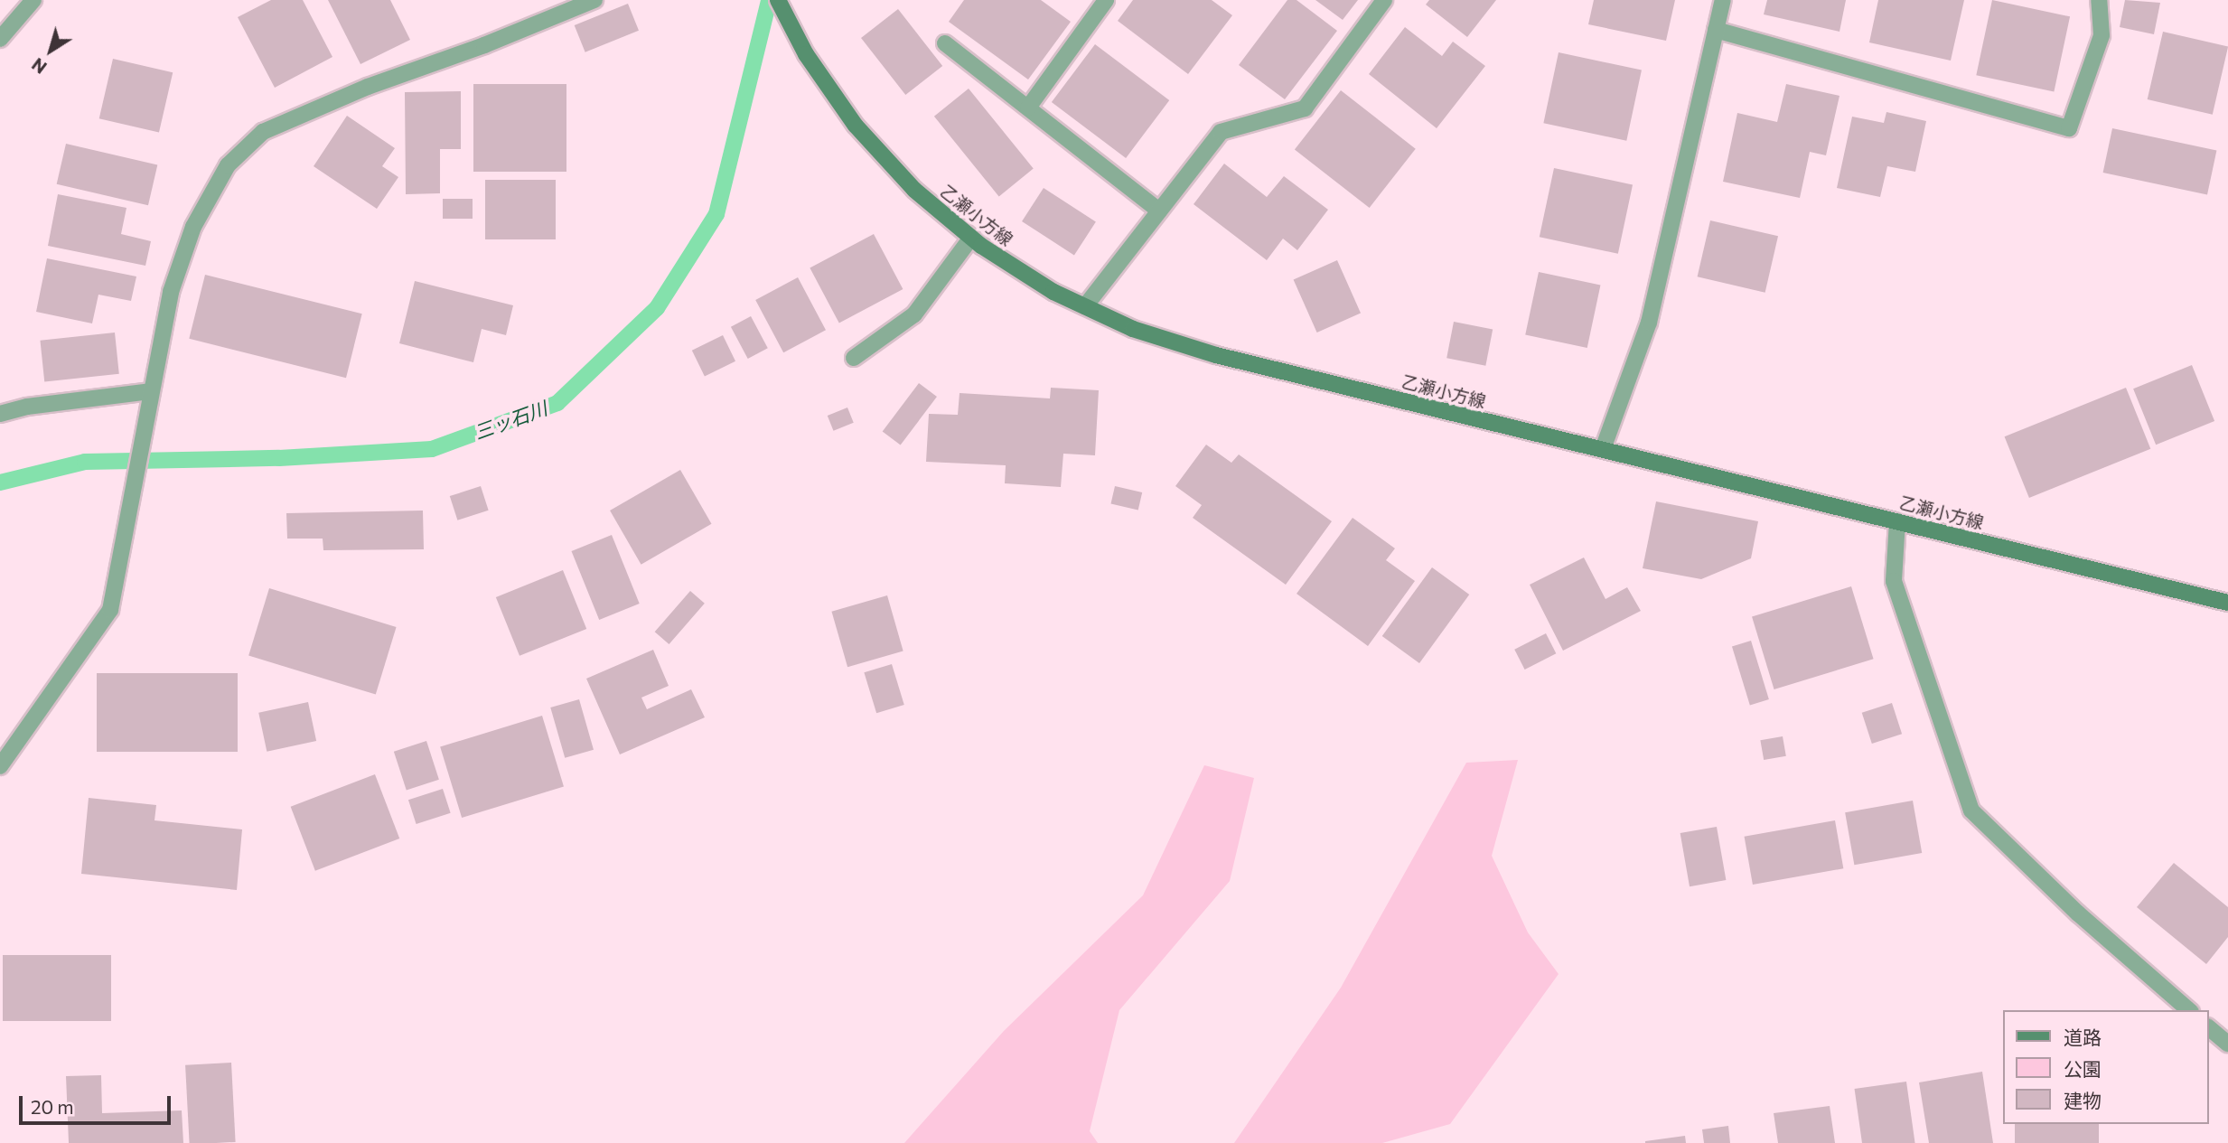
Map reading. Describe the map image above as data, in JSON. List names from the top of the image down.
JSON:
{
  "streets": {
    "main road": ["乙瀬小方線"]
  },
  "water": ["三ッ石川"],
  "legend": ["道路", "公園", "建物"],
  "scale_bar": "20 m",
  "north": "bottom left"
}
